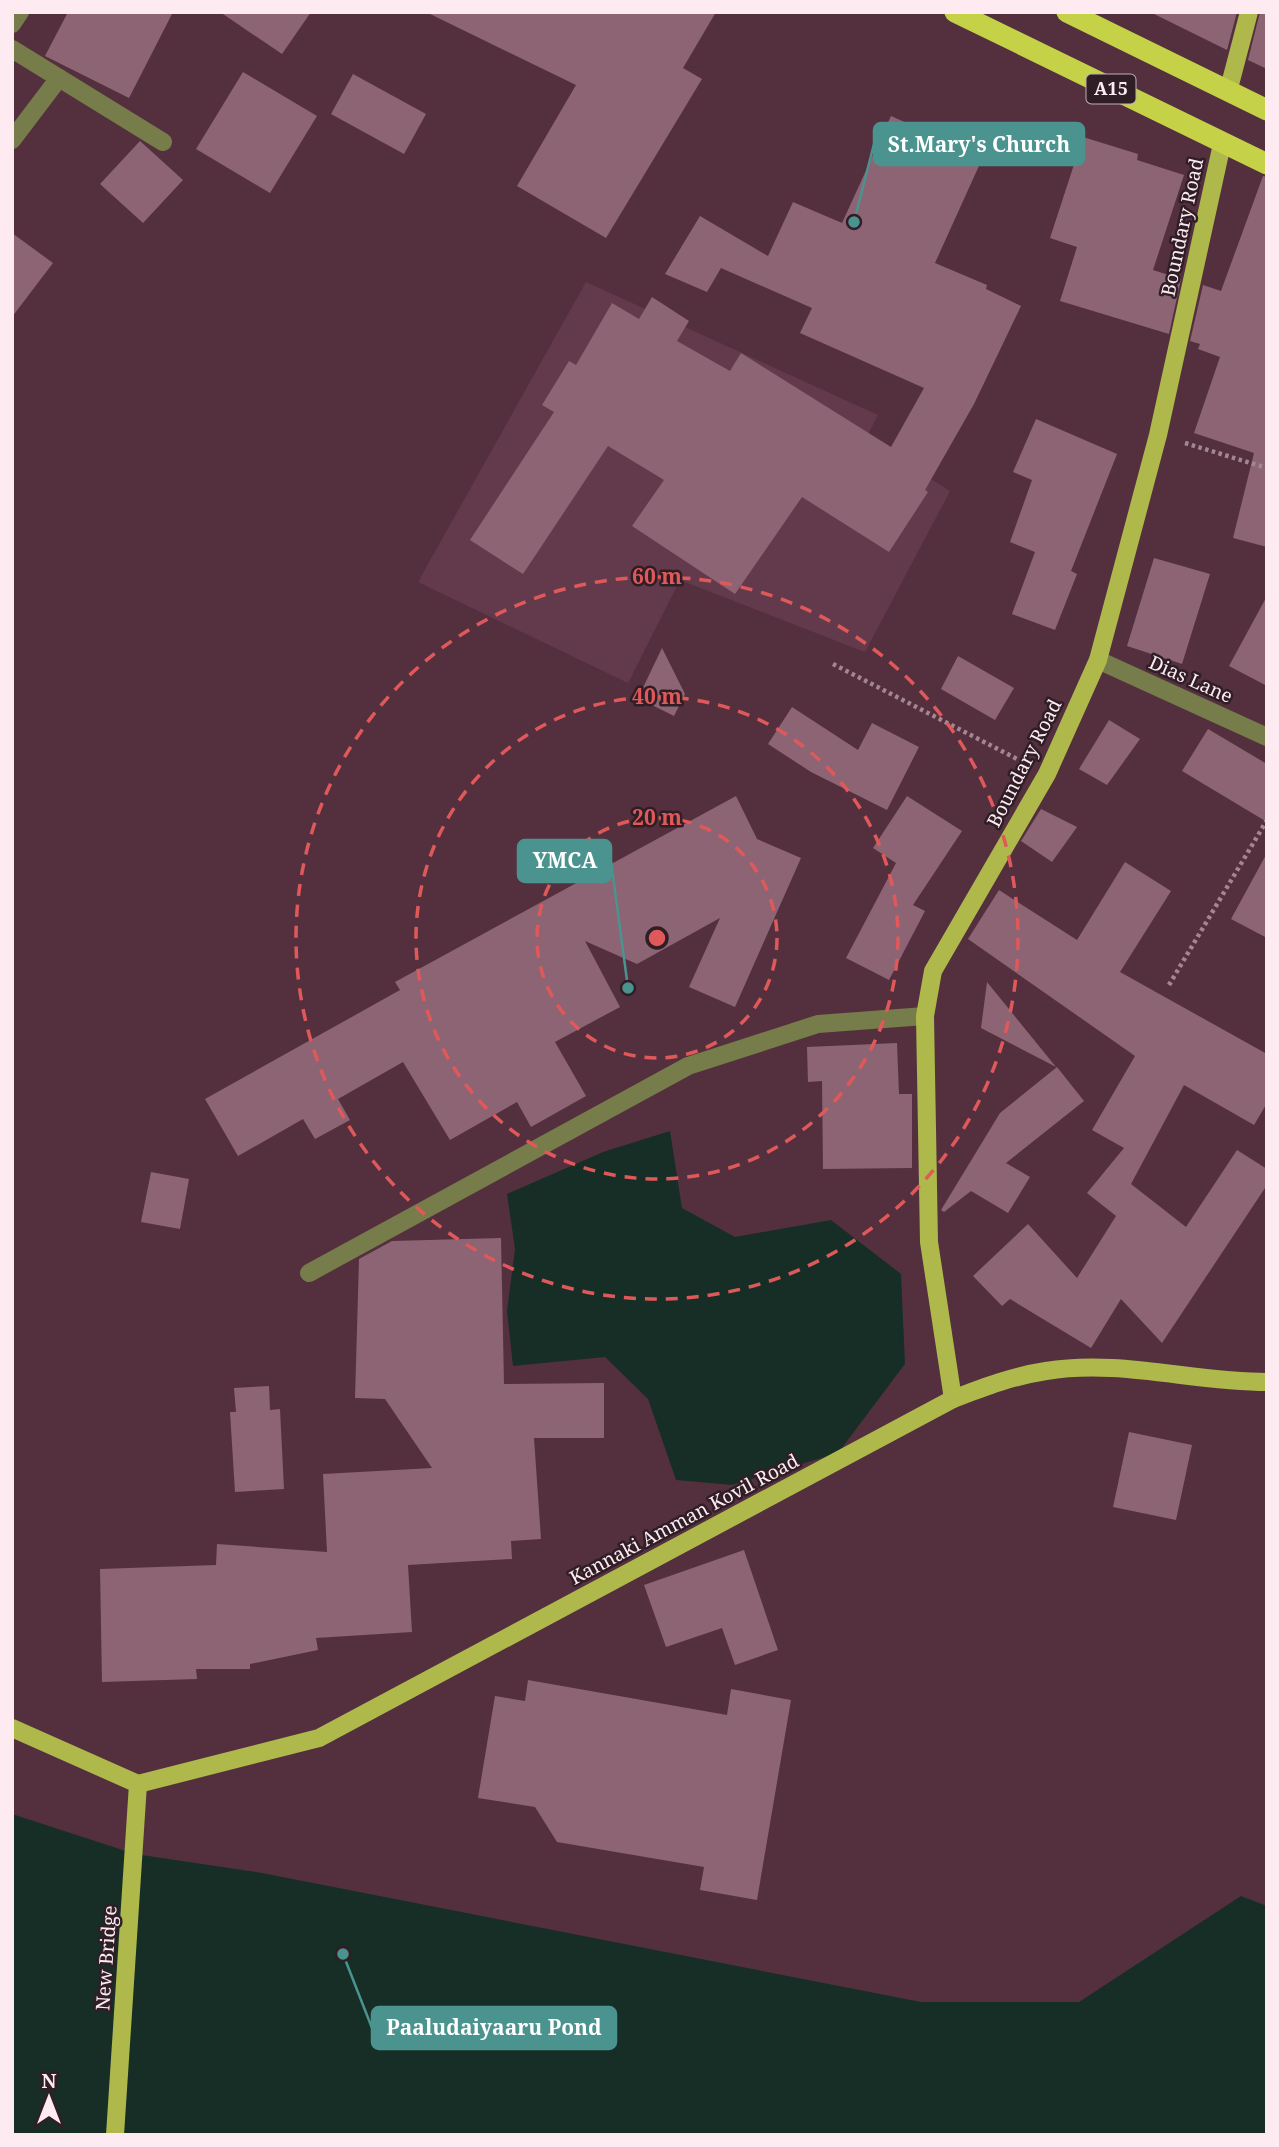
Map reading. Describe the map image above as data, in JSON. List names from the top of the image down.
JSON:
{
  "streets": {
    "highway": ["A15"],
    "main road": ["Boundary Road", "Kannaki Amman Kovil Road", "New Bridge"],
    "street": ["Dias Lane"]
  },
  "crossings": [
    ["A15", "Boundary Road"],
    ["Boundary Road", "Dias Lane"],
    ["Boundary Road", "Kannaki Amman Kovil Road"],
    ["Kannaki Amman Kovil Road", "New Bridge"]
  ],
  "places": ["St.Mary's Church", "YMCA", "Paaludaiyaaru Pond"],
  "north": "top",
  "rings": ["60 m", "40 m", "20 m"]
}
